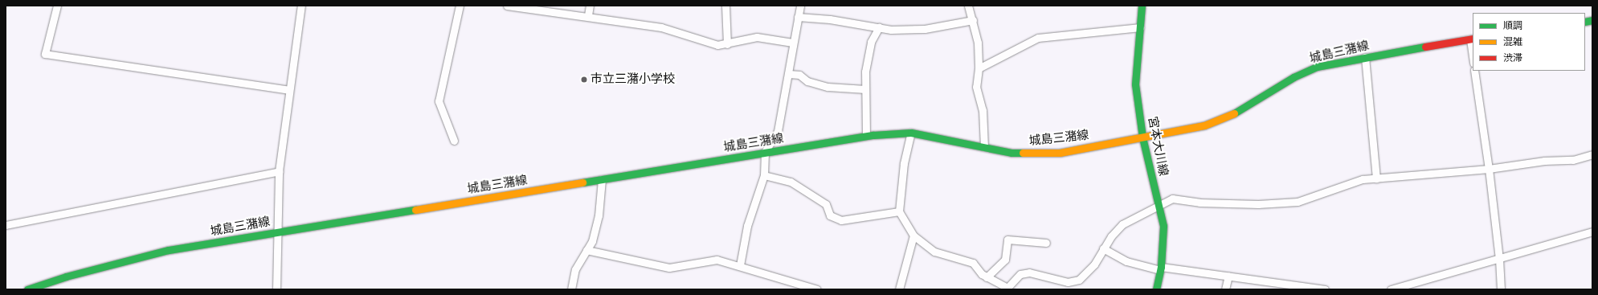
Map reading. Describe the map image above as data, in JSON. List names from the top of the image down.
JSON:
{
  "streets": {
    "main road": ["城島三潴線", "宮本大川線"]
  },
  "crossings": [
    ["城島三潴線", "宮本大川線"]
  ],
  "places": ["市立三潴小学校"],
  "legend": ["順調", "混雑", "渋滞"]
}
